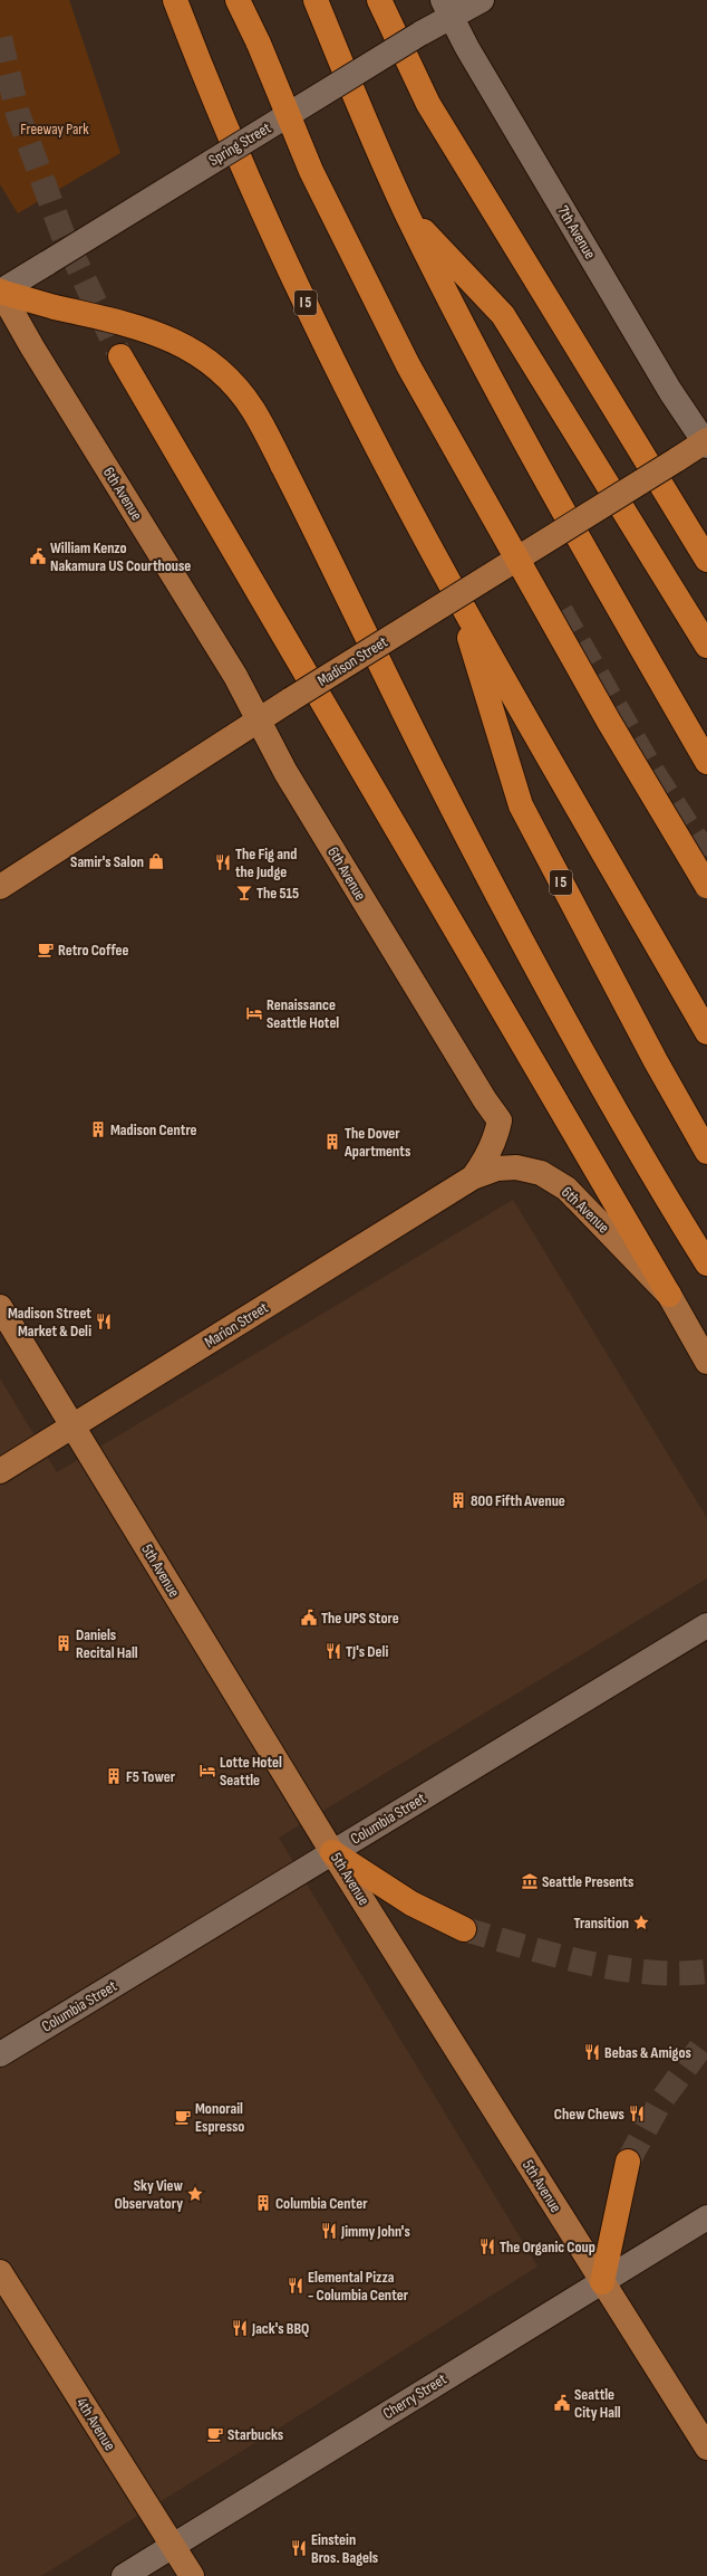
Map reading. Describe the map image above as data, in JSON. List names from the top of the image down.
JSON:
{
  "streets": {
    "highway": ["I 5"],
    "main road": [
      "6th Avenue",
      "Madison Street",
      "Marion Street",
      "5th Avenue",
      "4th Avenue"
    ],
    "street": [
      "Spring Street",
      "7th Avenue",
      "Columbia Street",
      "Cherry Street"
    ]
  },
  "crossings": [
    ["Spring Street", "7th Avenue"],
    ["Spring Street", "6th Avenue"],
    ["7th Avenue", "Madison Street"],
    ["6th Avenue", "Madison Street"],
    ["6th Avenue", "Marion Street"],
    ["Marion Street", "5th Avenue"],
    ["5th Avenue", "Columbia Street"],
    ["5th Avenue", "Cherry Street"],
    ["Cherry Street", "4th Avenue"]
  ],
  "parks": ["Freeway Park"],
  "places": {
    "public building": ["William Kenzo Nakamura US Courthouse", "The UPS Store", "Seattle City Hall"],
    "shop": ["Samir's Salon"],
    "restaurant": [
      "The Fig and the Judge",
      "Madison Street Market & Deli",
      "TJ's Deli",
      "Bebas & Amigos",
      "Chew Chews",
      "Jimmy John's",
      "The Organic Coup",
      "Elemental Pizza - Columbia Center",
      "Jack's BBQ",
      "Einstein Bros. Bagels"
    ],
    "bar": ["The 515"],
    "cafe": ["Retro Coffee", "Monorail Espresso", "Starbucks"],
    "hotel": ["Renaissance Seattle Hotel", "Lotte Hotel Seattle"],
    "building": [
      "Madison Centre",
      "The Dover Apartments",
      "800 Fifth Avenue",
      "Daniels Recital Hall",
      "F5 Tower",
      "Columbia Center"
    ],
    "museum": ["Seattle Presents"],
    "place": ["Transition", "Sky View Observatory"]
  }
}
